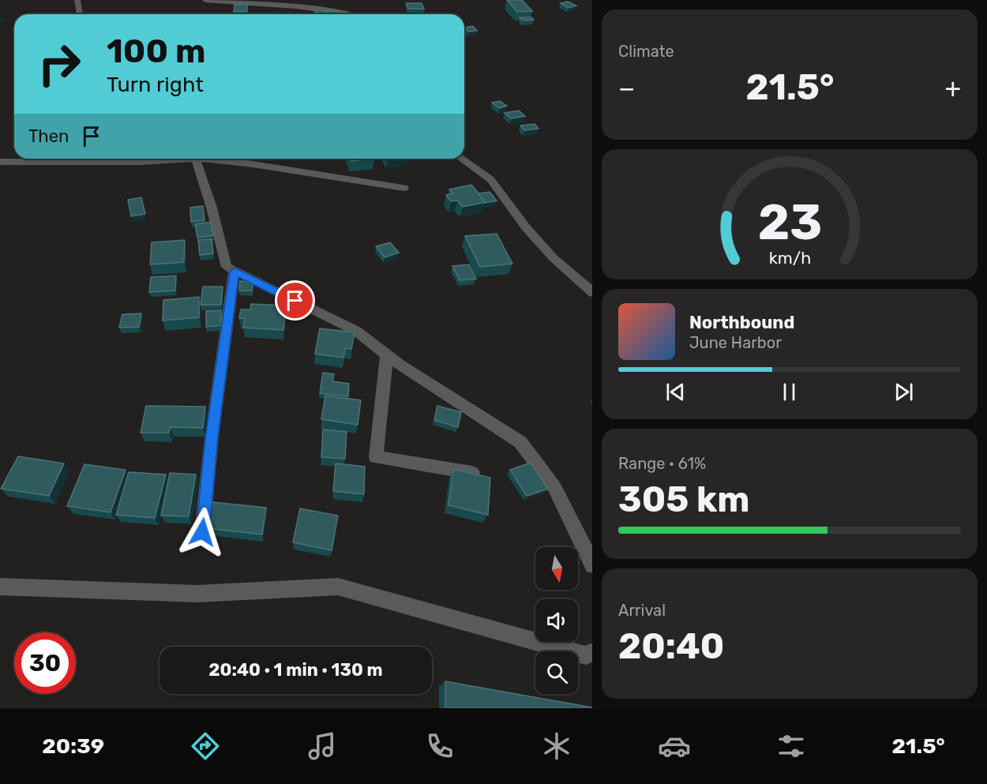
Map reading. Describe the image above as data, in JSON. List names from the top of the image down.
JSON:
{
  "north": "bottom",
  "page": {
    "tile": [
      "Climate",
      ["Range · 61%", "305 km"],
      ["Arrival", "20:40"]
    ],
    "turn": ["100 m", "Turn right"],
    "heat": ["−", "21.5°", "+"],
    "then": "Then",
    "song": ["Northbound", "June Harbor"],
    "limit": "30",
    "trip": "20:40 · 1 min · 130 m",
    "tabs": ["20:39", "21.5°"],
    "gauge": ["23", "km/h"]
  }
}
